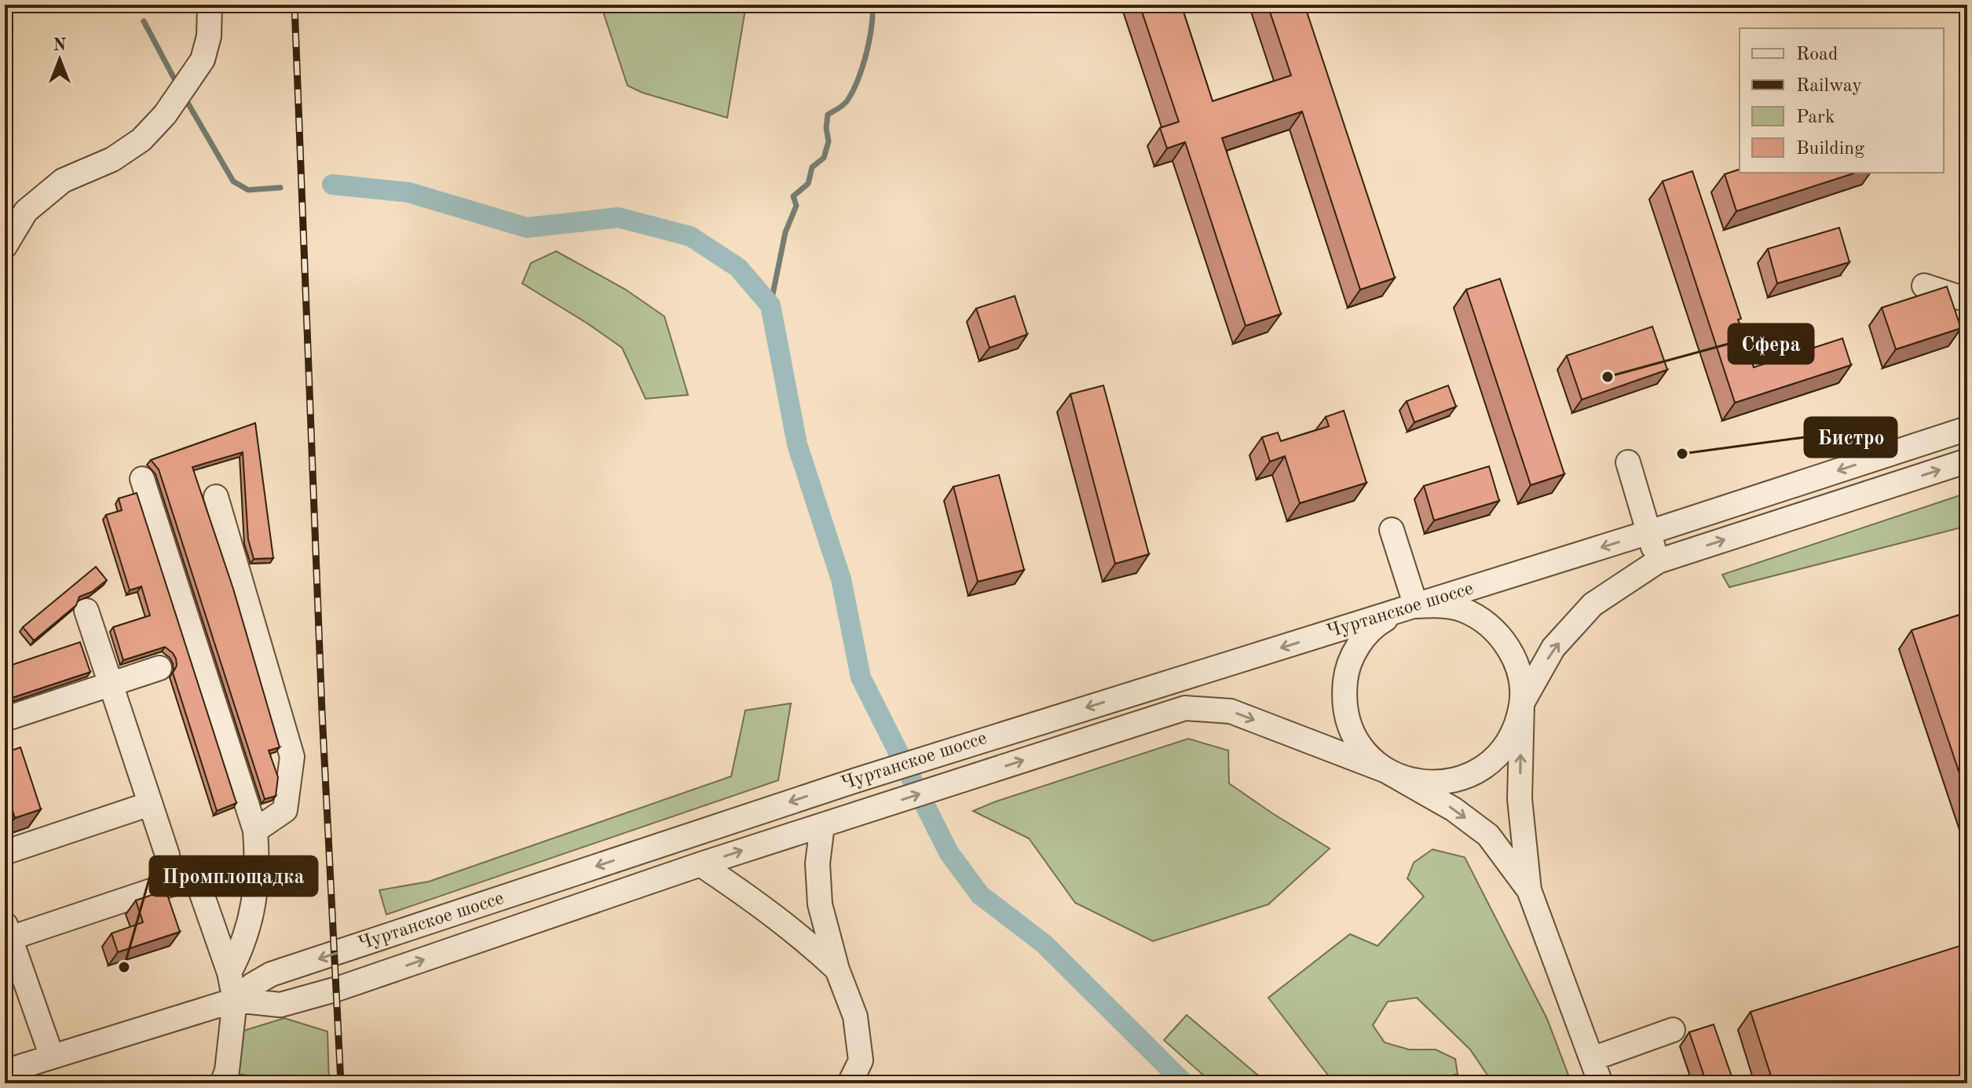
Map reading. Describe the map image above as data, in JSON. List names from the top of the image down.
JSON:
{
  "streets": {
    "street": ["Чуртанское шоссе"]
  },
  "places": ["Сфера", "Бистро", "Промплощадка"],
  "legend": [
    "Road",
    "Railway",
    "Park",
    "Building"
  ],
  "north": "top"
}
